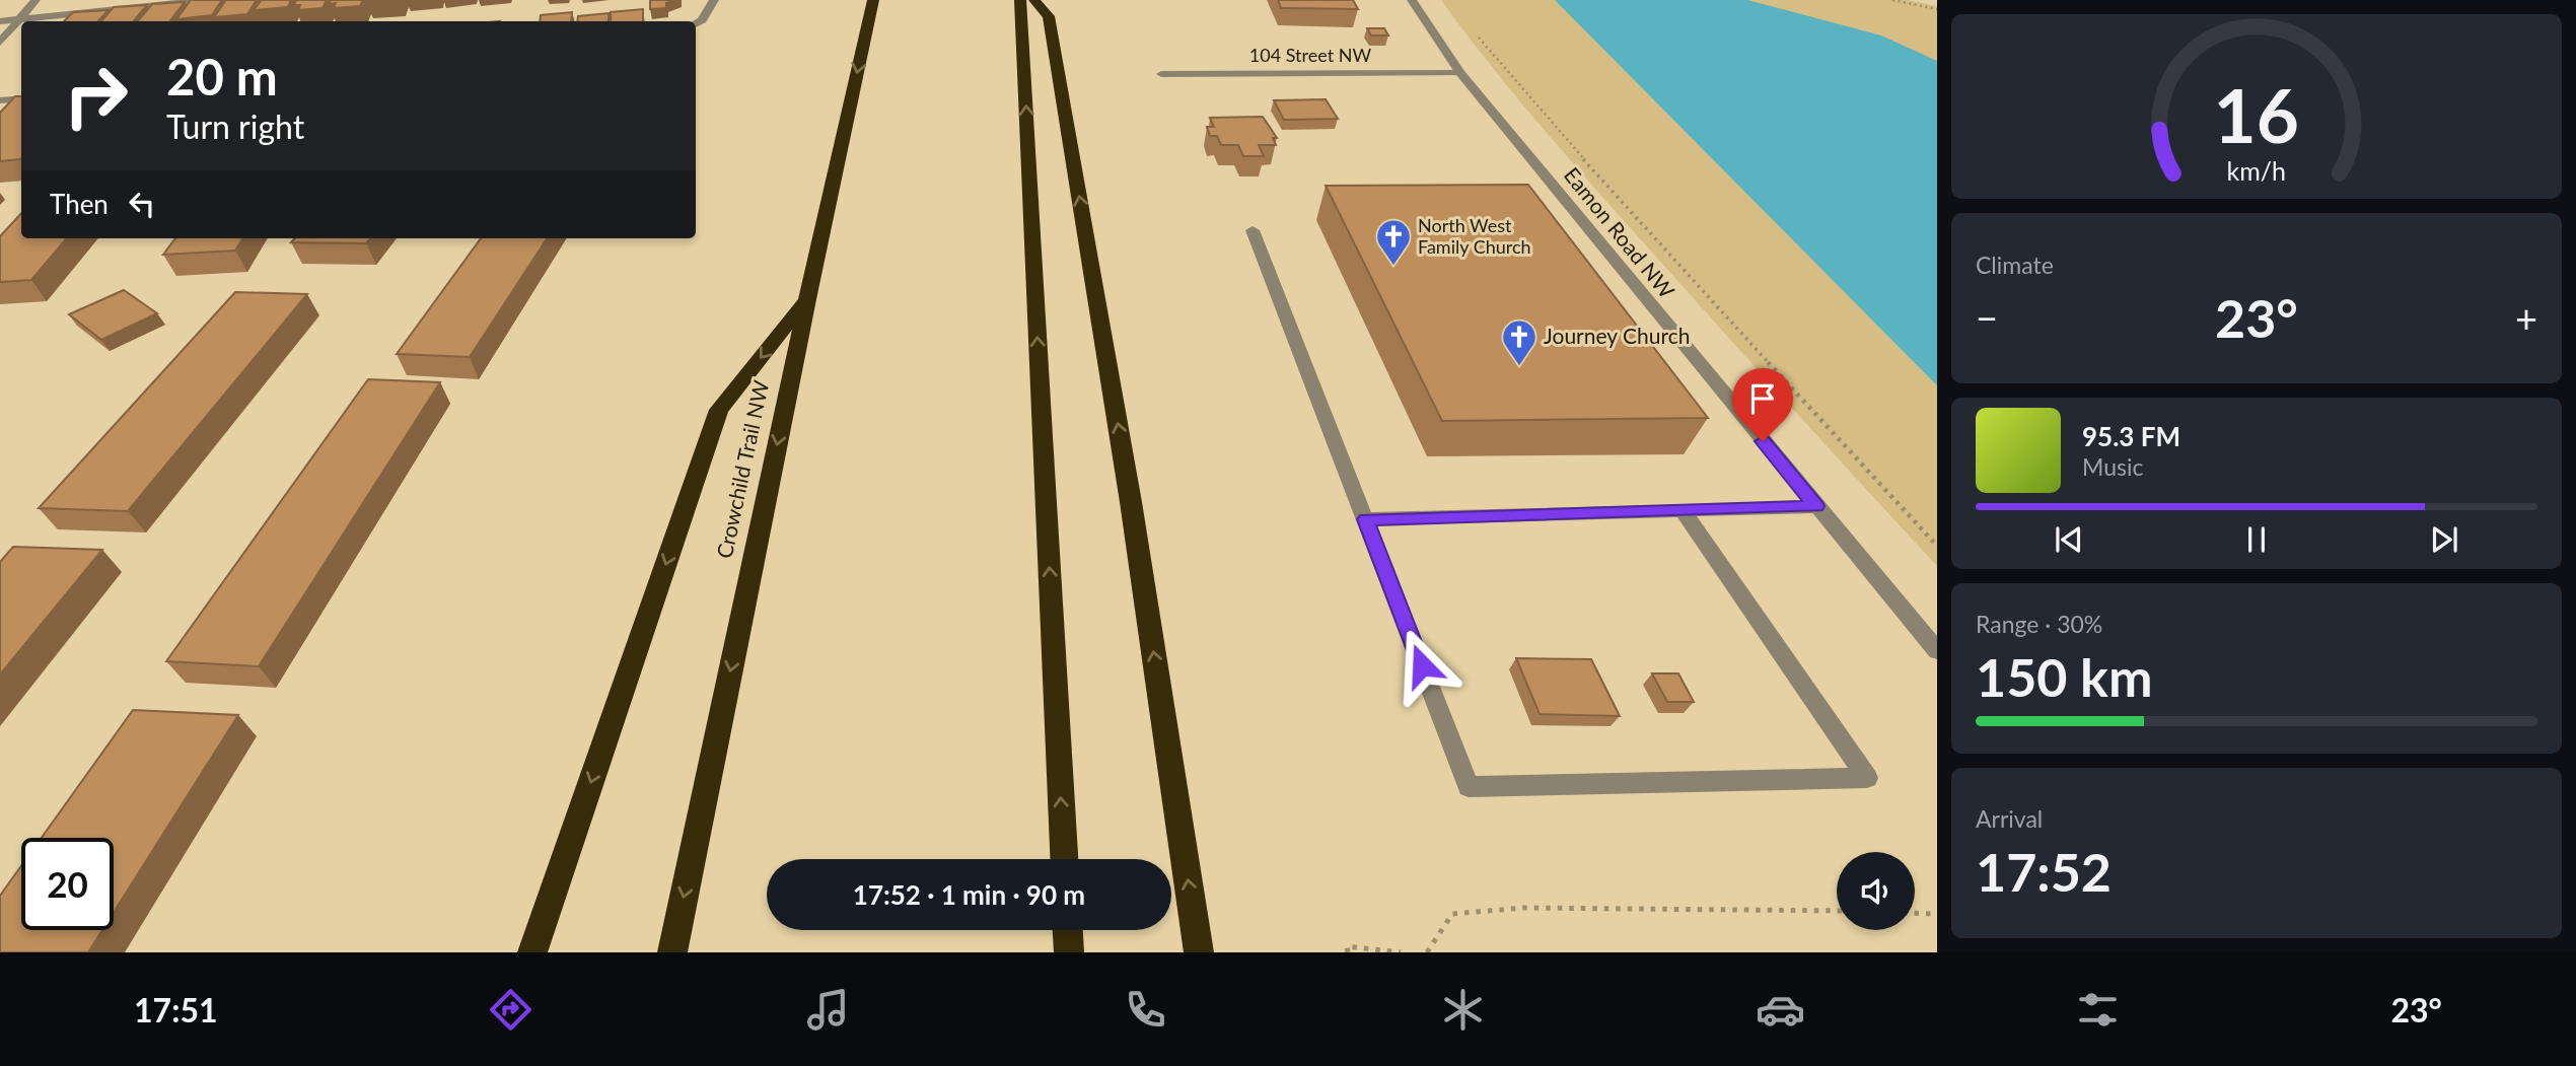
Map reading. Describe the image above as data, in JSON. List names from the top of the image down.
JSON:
{
  "streets": {
    "highway": ["Crowchild Trail NW"],
    "street": ["104 Street NW", "Eamon Road NW"]
  },
  "crossings": [
    ["104 Street NW", "Eamon Road NW"]
  ],
  "places": {
    "church": ["North West Family Church", "Journey Church"]
  },
  "page": {
    "turn": ["20 m", "Turn right"],
    "then": "Then",
    "tile": [
      "Climate",
      ["Range · 30%", "150 km"],
      ["Arrival", "17:52"]
    ],
    "heat": ["−", "23°", "+"],
    "song": ["95.3 FM", "Music"],
    "limit": "20",
    "trip": "17:52 · 1 min · 90 m",
    "tabs": ["17:51", "23°"],
    "gauge": ["16", "km/h"]
  }
}
